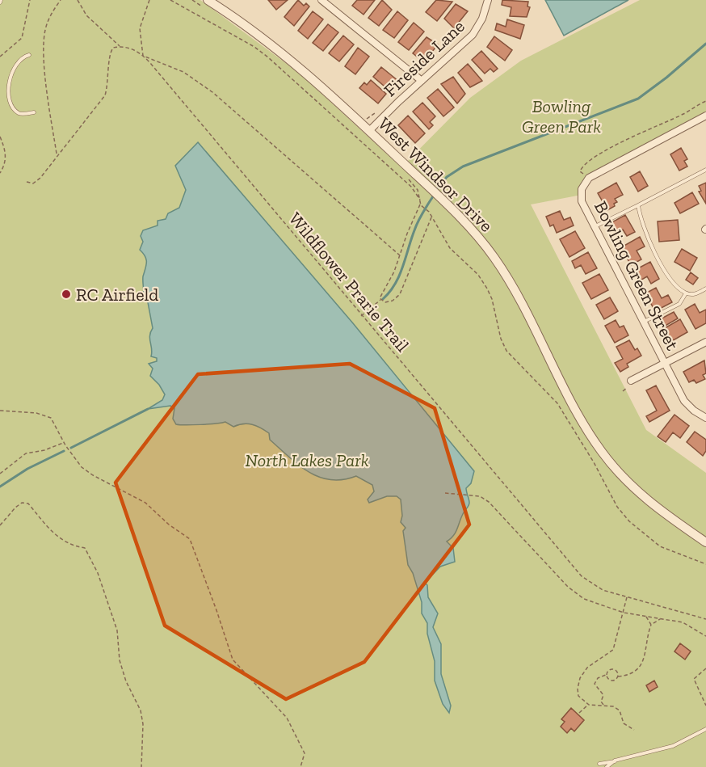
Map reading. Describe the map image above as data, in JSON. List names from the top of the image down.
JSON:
{
  "streets": {
    "street": ["Fireside Lane", "West Windsor Drive", "Bowling Green Street"],
    "path": ["Wildflower Prarie Trail"]
  },
  "crossings": [
    ["Fireside Lane", "West Windsor Drive"]
  ],
  "parks": ["Bowling Green Park", "North Lakes Park"],
  "places": ["RC Airfield"]
}
